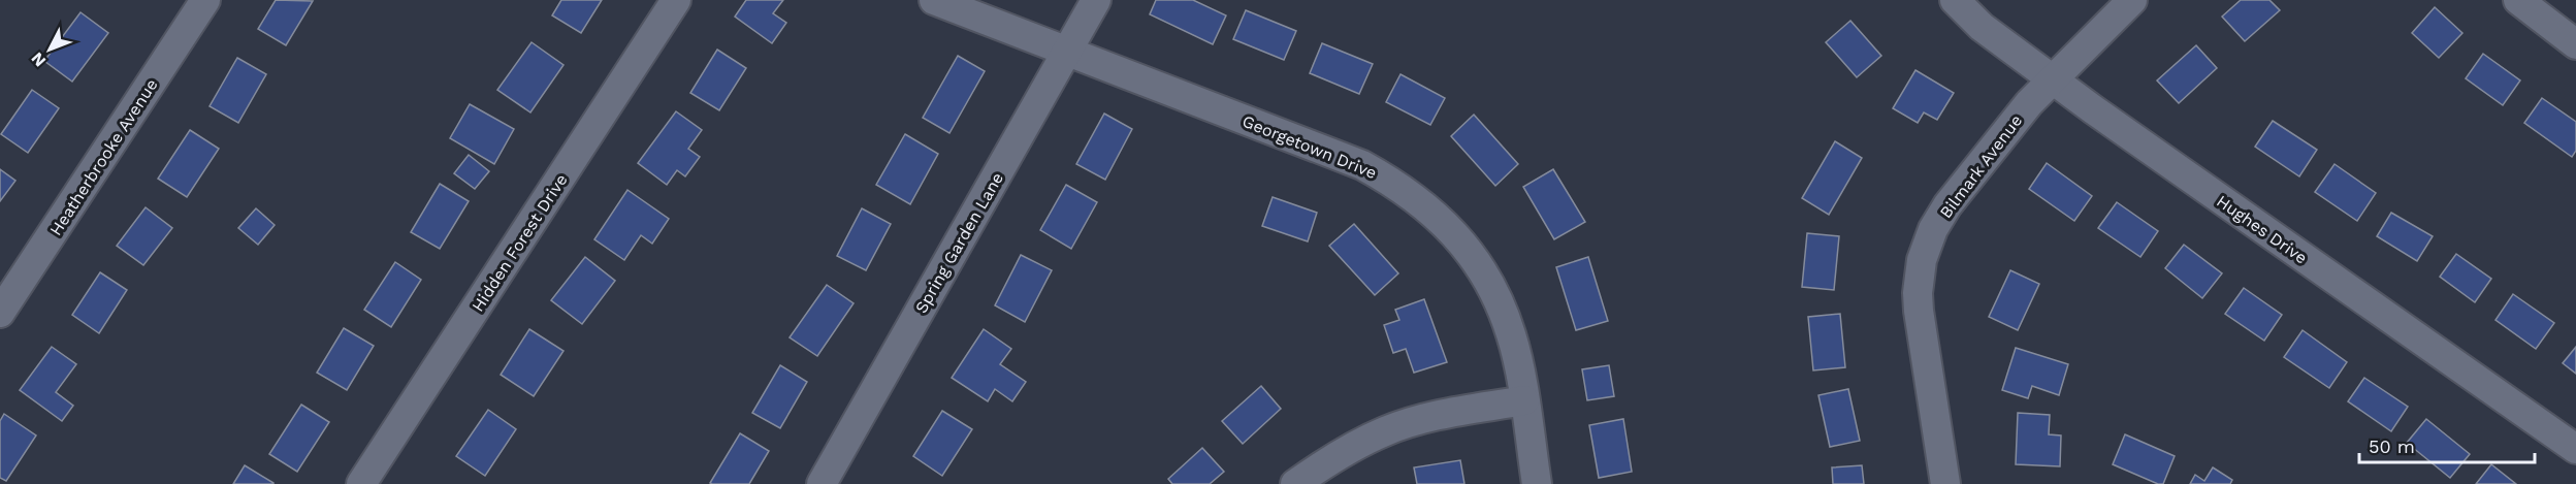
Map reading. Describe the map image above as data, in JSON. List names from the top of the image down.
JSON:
{
  "streets": {
    "street": [
      "Georgetown Drive",
      "Heatherbrooke Avenue",
      "Bilmark Avenue",
      "Hughes Drive",
      "Hidden Forest Drive",
      "Spring Garden Lane"
    ]
  },
  "crossings": [
    ["Georgetown Drive", "Spring Garden Lane"],
    ["Bilmark Avenue", "Hughes Drive"]
  ],
  "scale_bar": "50 m",
  "north": "bottom left"
}
